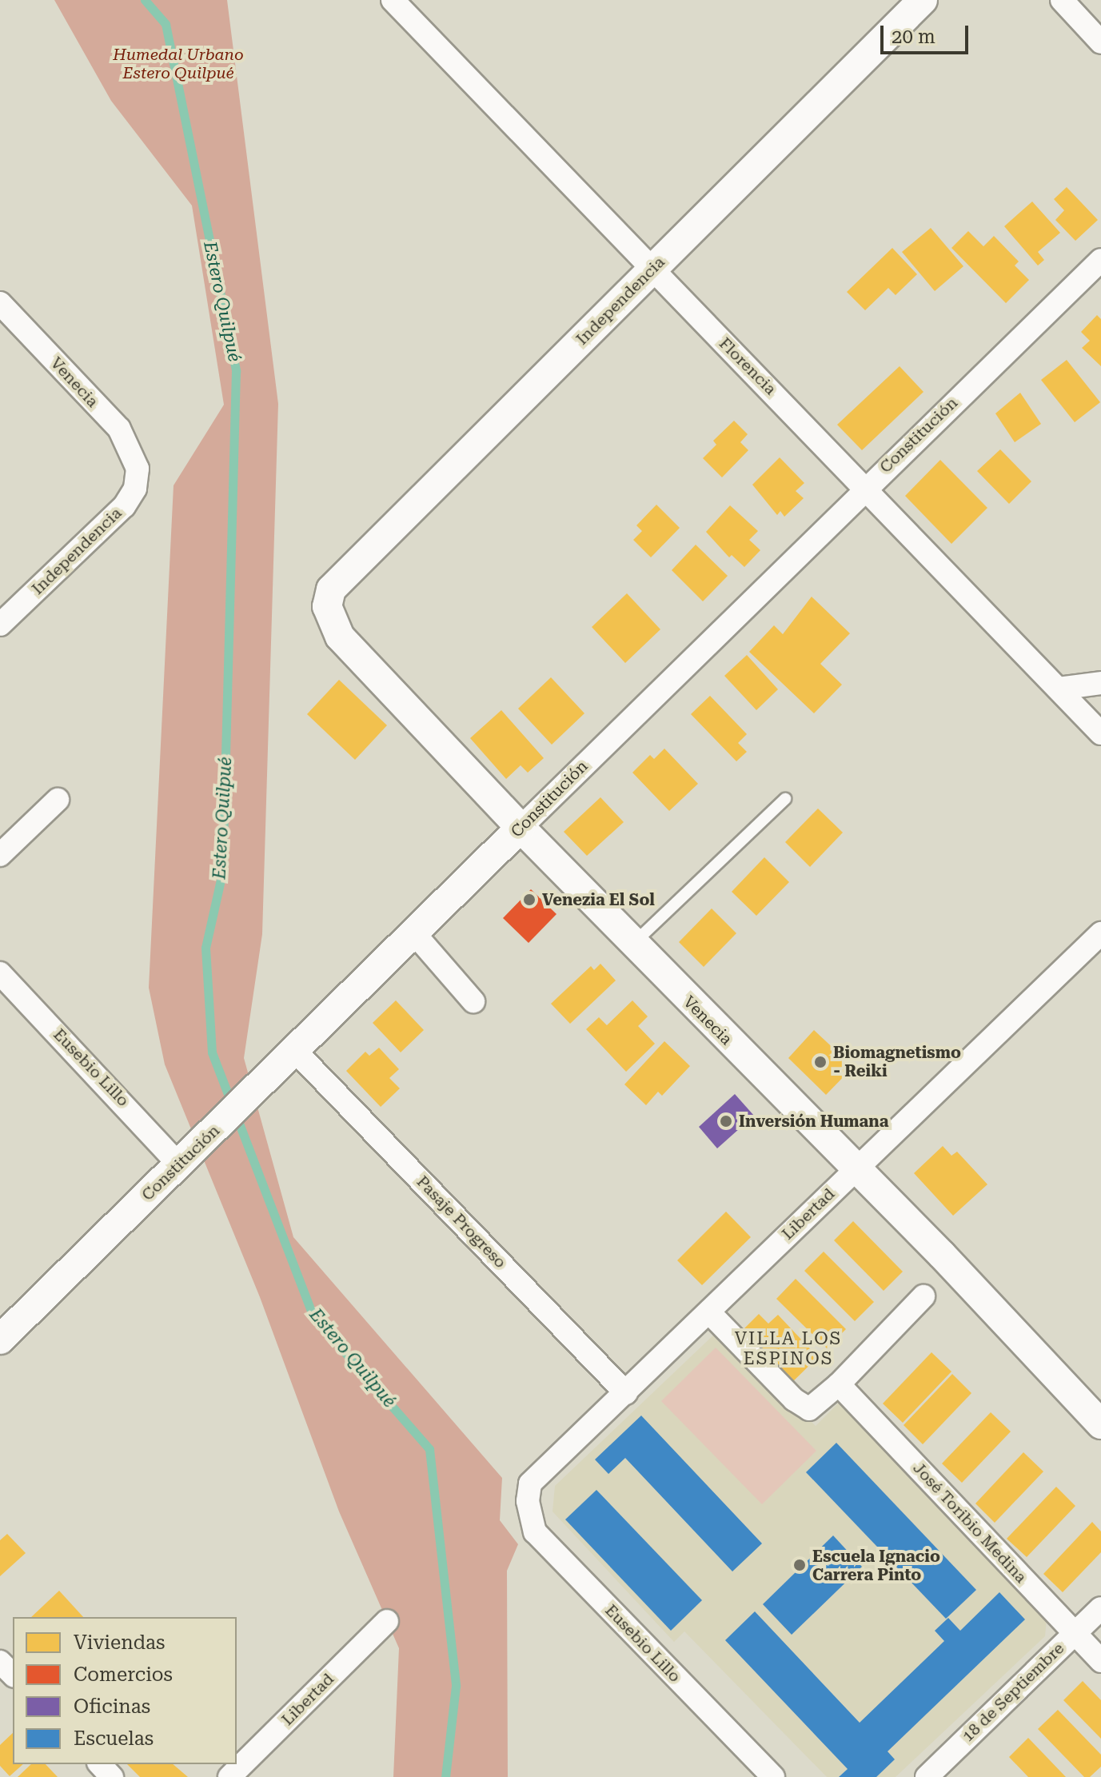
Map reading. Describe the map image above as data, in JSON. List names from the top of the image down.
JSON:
{
  "streets": {
    "street": [
      "Independencia",
      "Florencia",
      "Venecia",
      "Constitución",
      "Eusebio Lillo",
      "Libertad",
      "Pasaje Progreso",
      "José Toribio Medina",
      "18 de Septiembre"
    ]
  },
  "crossings": [
    ["Independencia", "Florencia"],
    ["Independencia", "Venecia"],
    ["Florencia", "Constitución"],
    ["Venecia", "Constitución"],
    ["Venecia", "Libertad"],
    ["Constitución", "Eusebio Lillo"],
    ["Constitución", "Pasaje Progreso"],
    ["Eusebio Lillo", "Libertad"],
    ["Libertad", "Pasaje Progreso"],
    ["José Toribio Medina", "18 de Septiembre"]
  ],
  "districts": ["VILLA LOS ESPINOS"],
  "water": ["Estero Quilpué"],
  "parks": ["Humedal Urbano Estero Quilpué"],
  "places": [
    "Venezia El Sol",
    "Biomagnetismo - Reiki",
    "Inversión Humana",
    "Escuela Ignacio Carrera Pinto"
  ],
  "legend": [
    "Viviendas",
    "Comercios",
    "Oficinas",
    "Escuelas"
  ],
  "scale_bar": "20 m"
}
